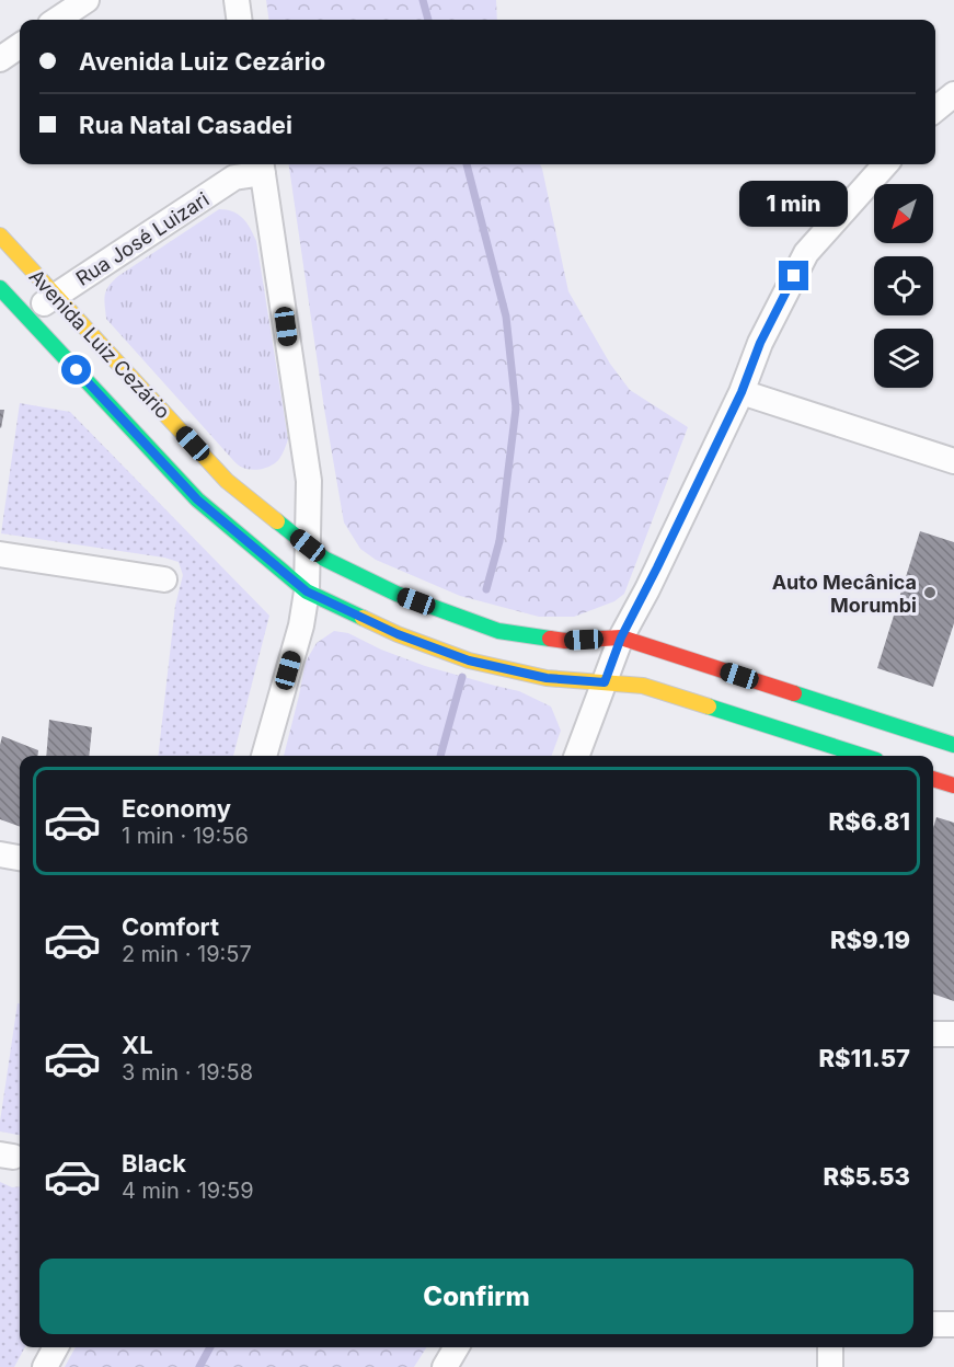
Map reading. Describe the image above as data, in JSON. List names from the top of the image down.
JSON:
{
  "streets": {
    "street": ["Rua José Luizari", "Avenida Luiz Cezário"]
  },
  "crossings": [
    ["Rua José Luizari", "Avenida Luiz Cezário"]
  ],
  "places": ["Auto Mecânica Morumbi"],
  "north": "bottom left",
  "page": {
    "banner": ["Avenida Luiz Cezário", "Rua Natal Casadei"],
    "bubble": "1 min",
    "list": [
      {
        "name": "Economy",
        "note": "1 min · 19:56",
        "value": "R$6.81"
      },
      {
        "name": "Comfort",
        "note": "2 min · 19:57",
        "value": "R$9.19"
      },
      {
        "name": "XL",
        "note": "3 min · 19:58",
        "value": "R$11.57"
      },
      {
        "name": "Black",
        "note": "4 min · 19:59",
        "value": "R$5.53"
      }
    ],
    "buttons": "Confirm"
  }
}
